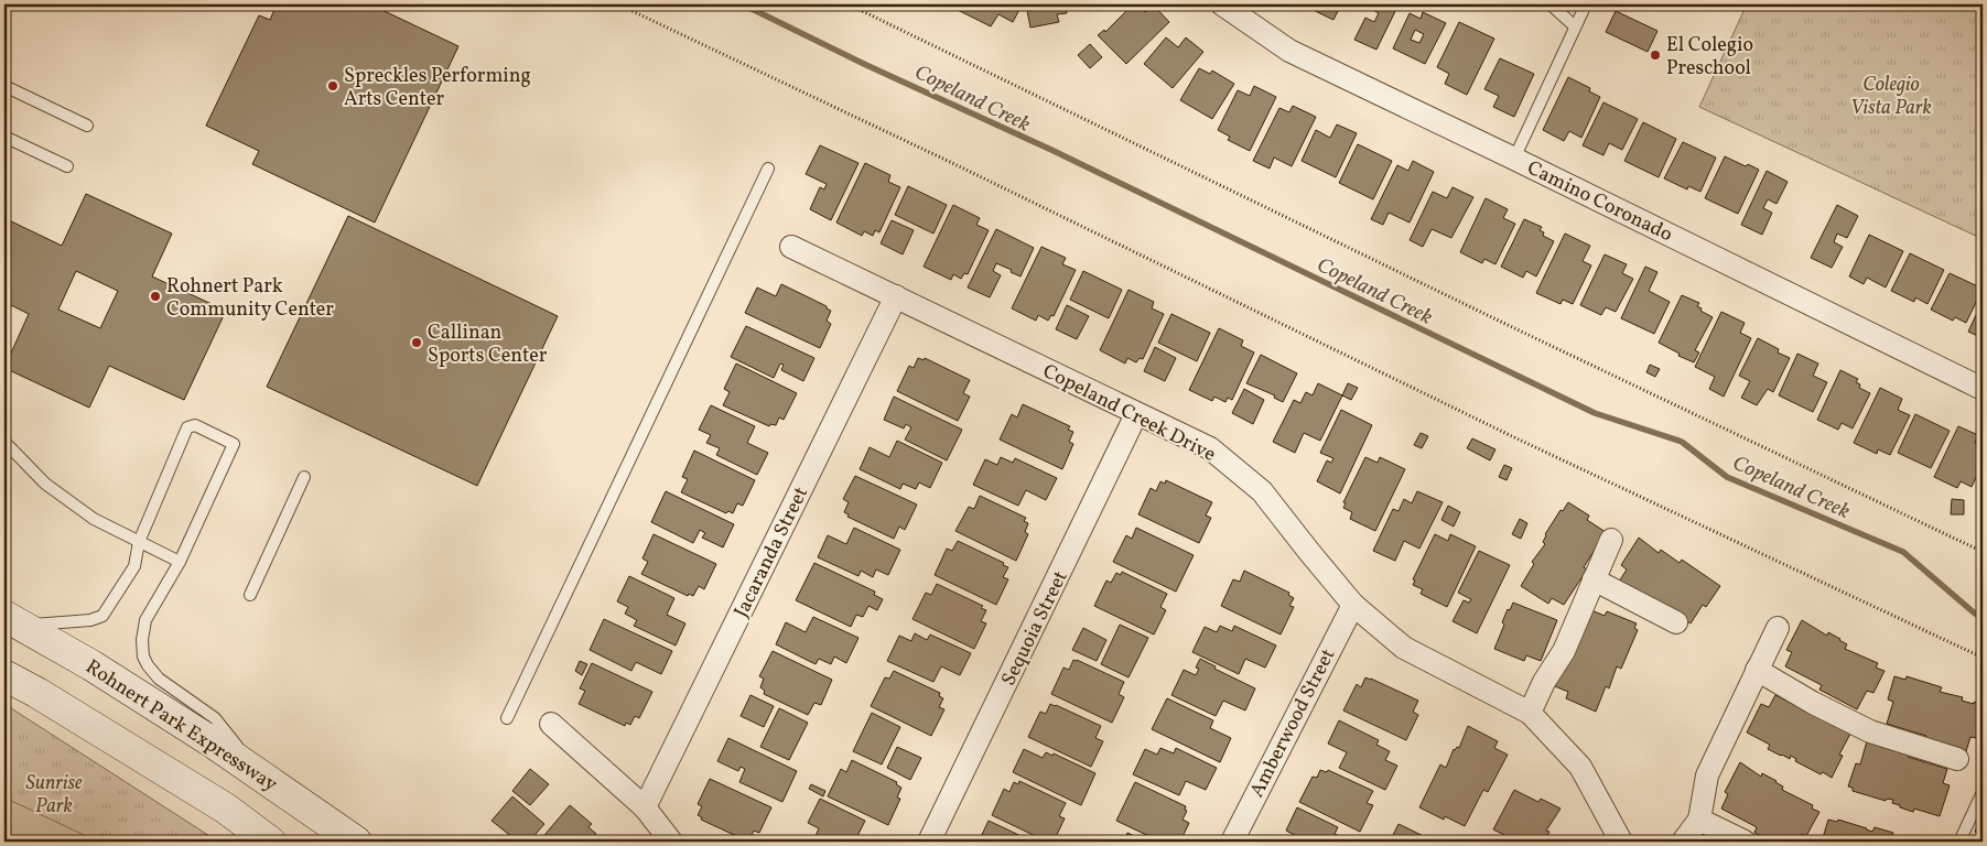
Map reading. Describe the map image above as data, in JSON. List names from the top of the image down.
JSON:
{
  "streets": {
    "main road": ["Rohnert Park Expressway"],
    "street": [
      "Camino Coronado",
      "Copeland Creek Drive",
      "Jacaranda Street",
      "Sequoia Street",
      "Amberwood Street"
    ]
  },
  "crossings": [
    ["Copeland Creek Drive", "Jacaranda Street"],
    ["Copeland Creek Drive", "Sequoia Street"],
    ["Copeland Creek Drive", "Amberwood Street"]
  ],
  "water": ["Copeland Creek"],
  "parks": ["Colegio Vista Park", "Sunrise Park"],
  "places": [
    "El Colegio Preschool",
    "Spreckles Performing Arts Center",
    "Rohnert Park Community Center",
    "Callinan Sports Center"
  ]
}
